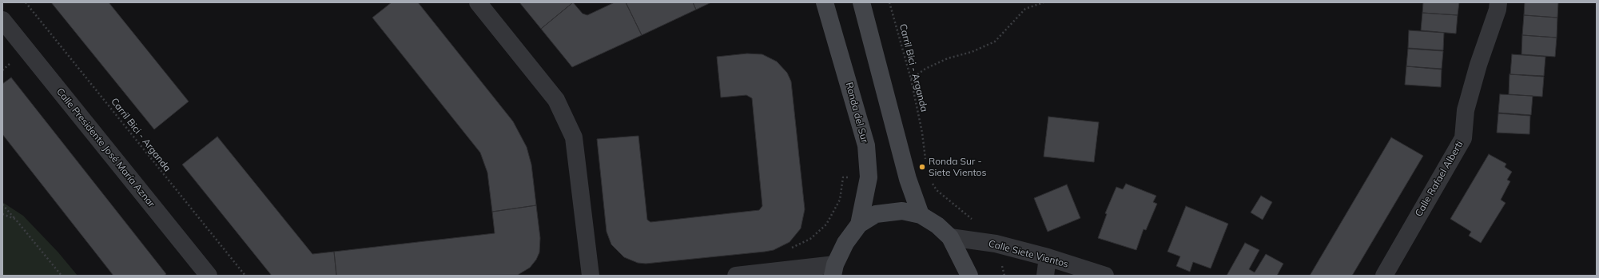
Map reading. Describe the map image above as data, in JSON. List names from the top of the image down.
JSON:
{
  "streets": {
    "main road": ["Ronda del Sur"],
    "street": ["Calle Presidente José María Aznar", "Calle Rafael Alberti", "Calle Siete Vientos"],
    "path": ["Carril Bici - Arganda"]
  },
  "crossings": [
    ["Ronda del Sur", "Calle Siete Vientos"]
  ],
  "places": ["Ronda Sur - Siete Vientos"]
}
